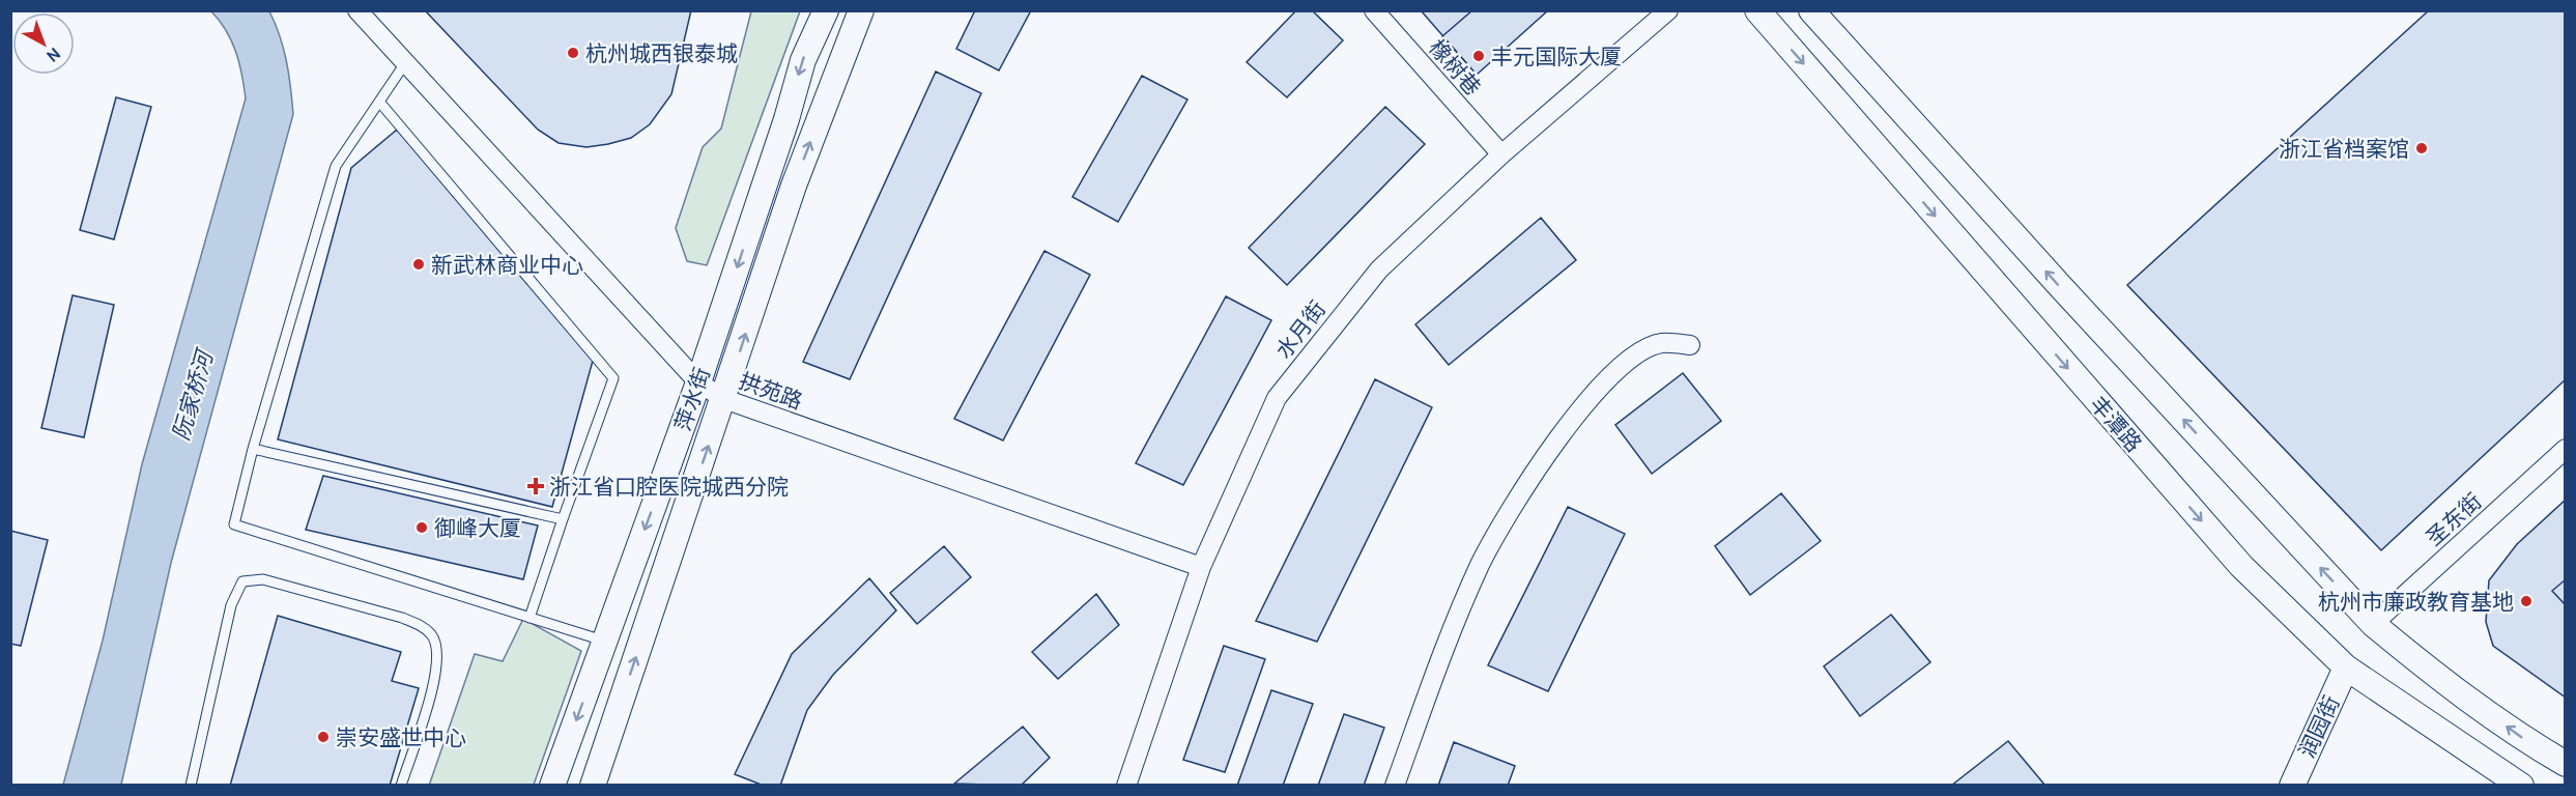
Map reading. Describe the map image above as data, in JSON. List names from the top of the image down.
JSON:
{
  "streets": {
    "main road": ["萍水街", "丰潭路", "润园街"],
    "street": [
      "橡树巷",
      "水月街",
      "拱苑路",
      "圣东街"
    ]
  },
  "crossings": [
    ["橡树巷", "水月街"],
    ["水月街", "拱苑路"],
    ["拱苑路", "萍水街"],
    ["丰潭路", "润园街"]
  ],
  "water": ["阮家桥河"],
  "places": {
    "other": [
      "杭州城西银泰城",
      "丰元国际大厦",
      "浙江省档案馆",
      "新武林商业中心",
      "御峰大厦",
      "杭州市廉政教育基地",
      "崇安盛世中心"
    ],
    "health": ["浙江省口腔医院城西分院"]
  },
  "north": "bottom right"
}
